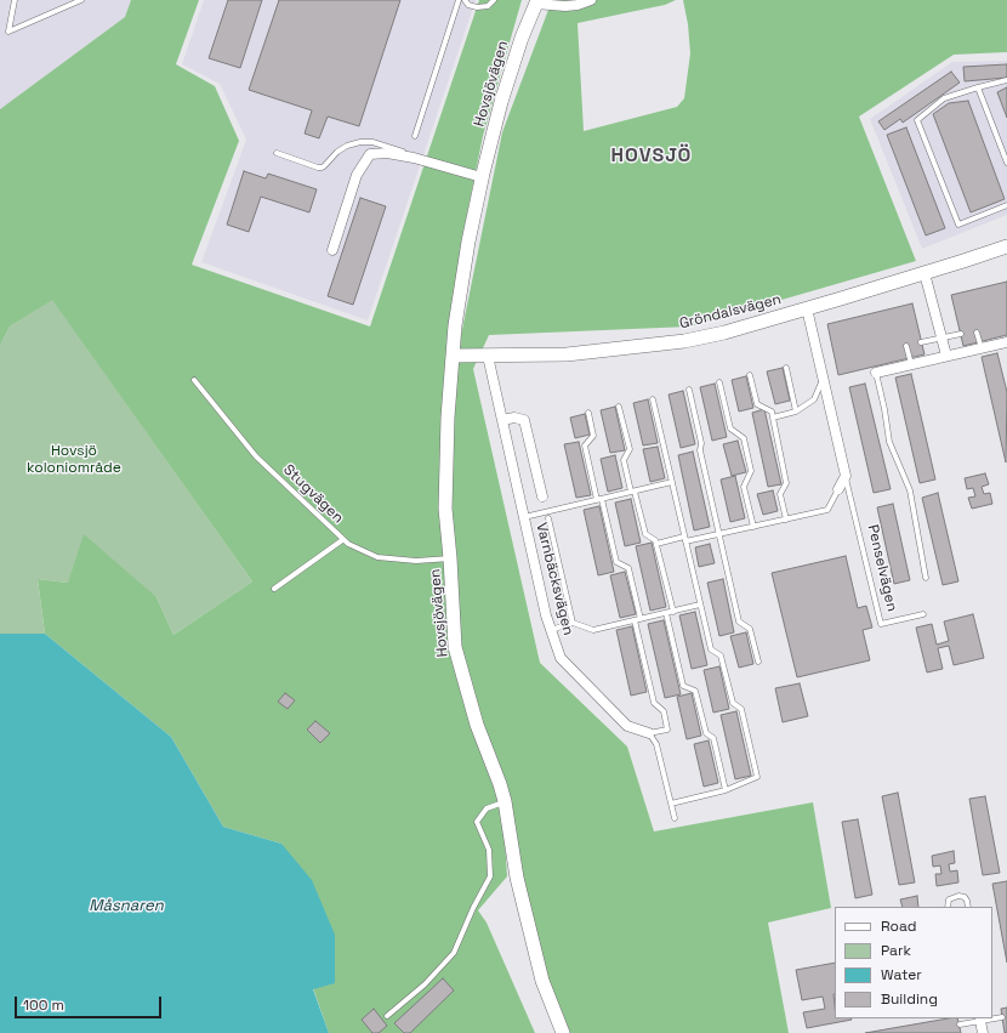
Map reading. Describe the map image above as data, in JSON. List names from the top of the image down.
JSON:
{
  "streets": {
    "street": [
      "Hovsjövägen",
      "Gröndalsvägen",
      "Penselvägen",
      "Varnbäcksvägen"
    ],
    "lane": ["Stugvägen"]
  },
  "crossings": [
    ["Hovsjövägen", "Gröndalsvägen"],
    ["Hovsjövägen", "Stugvägen"],
    ["Gröndalsvägen", "Penselvägen"],
    ["Gröndalsvägen", "Varnbäcksvägen"]
  ],
  "districts": ["HOVSJÖ"],
  "water": ["Måsnaren"],
  "parks": ["Hovsjö koloniområde"],
  "legend": [
    "Road",
    "Park",
    "Water",
    "Building"
  ],
  "scale_bar": "100 m"
}
